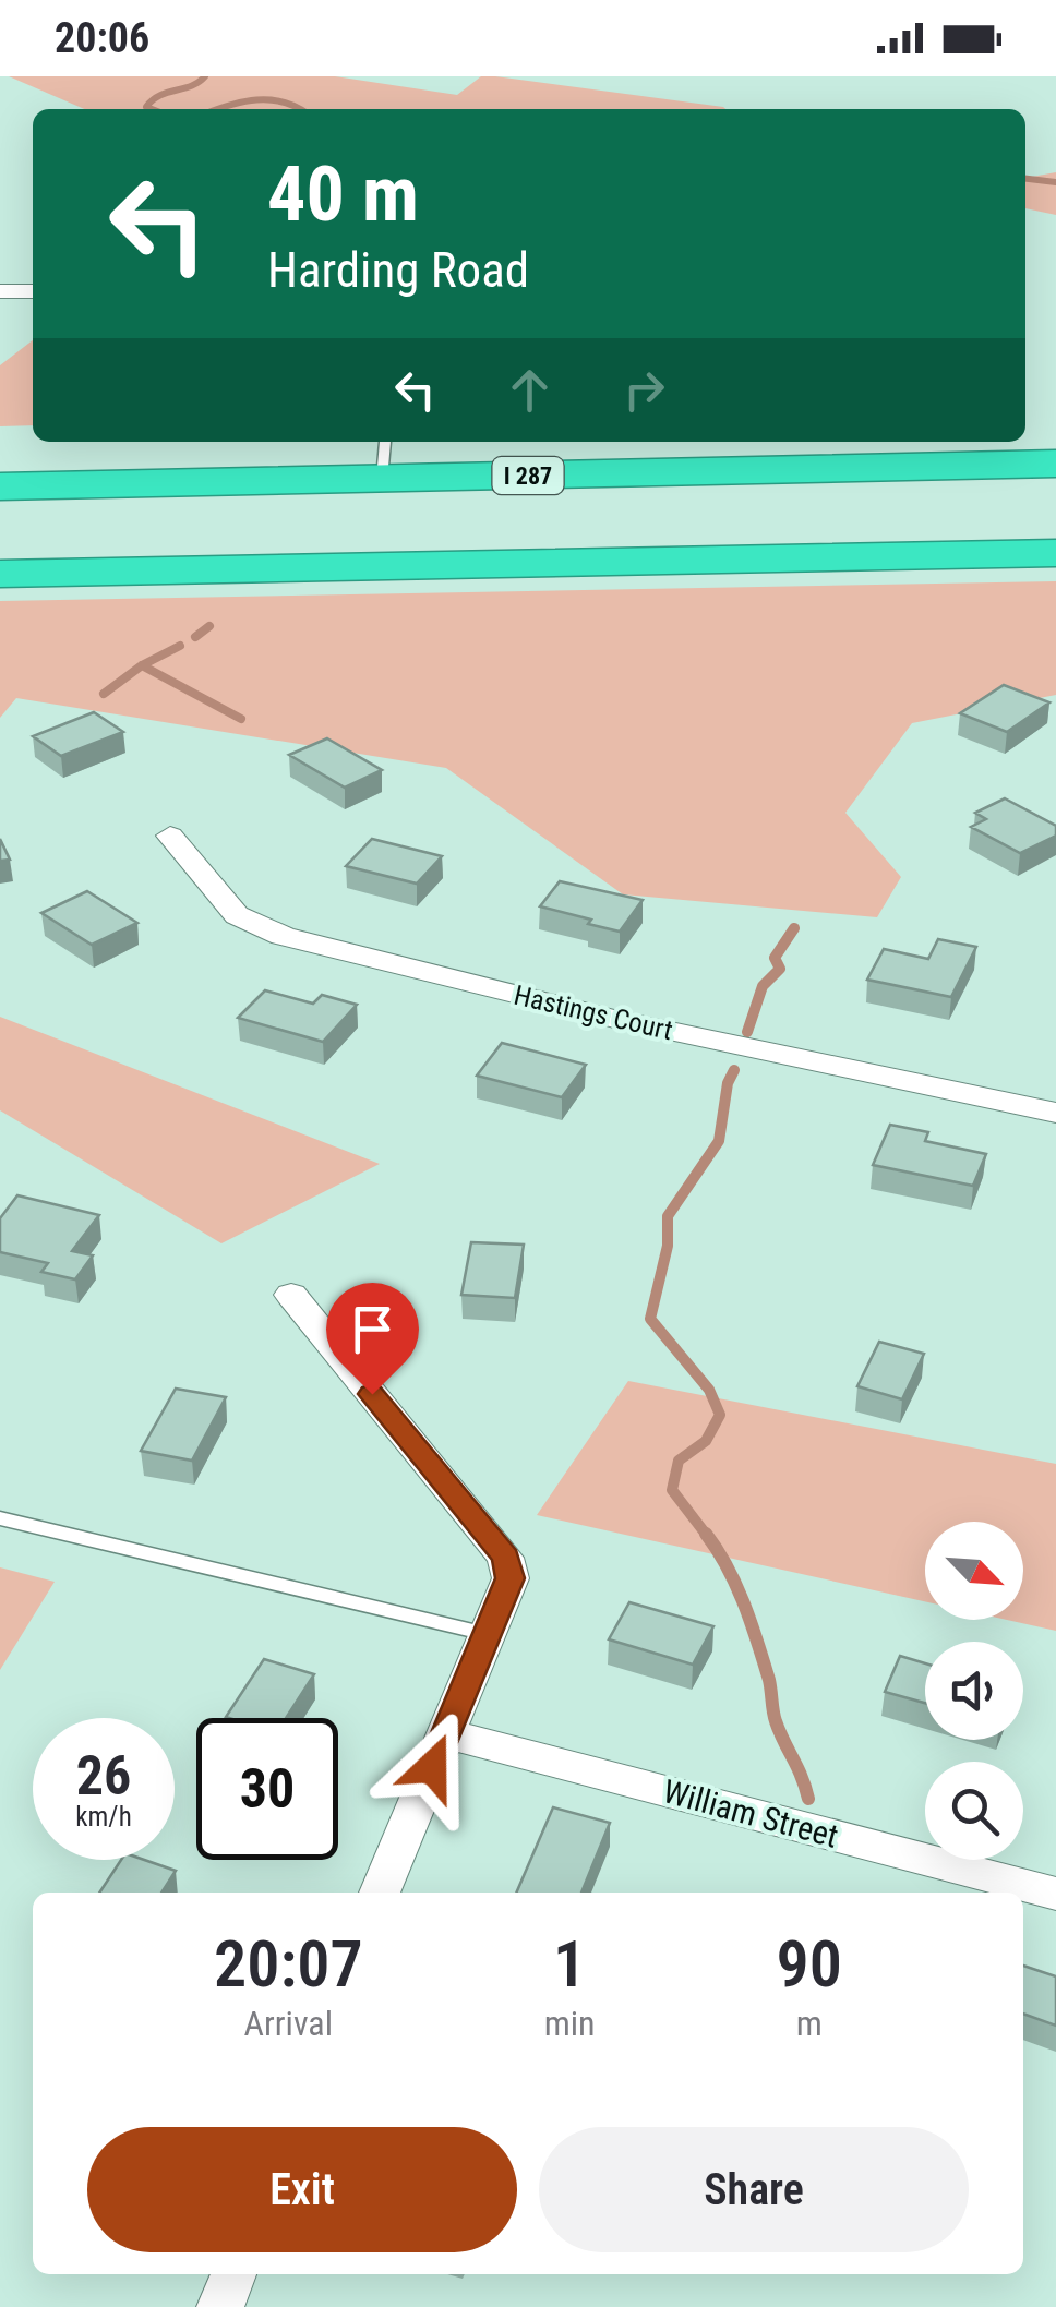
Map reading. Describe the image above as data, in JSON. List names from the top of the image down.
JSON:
{
  "streets": {
    "highway": ["I 287"],
    "street": ["Hastings Court", "William Street"]
  },
  "north": "bottom right",
  "page": {
    "status": "20:06",
    "turn": ["40 m", "Harding Road"],
    "speed": "26 km/h",
    "limit": "30",
    "eta": [
      "20:07",
      "Arrival",
      "1",
      "min",
      "90",
      "m"
    ],
    "buttons": ["Exit", "Share"]
  }
}
